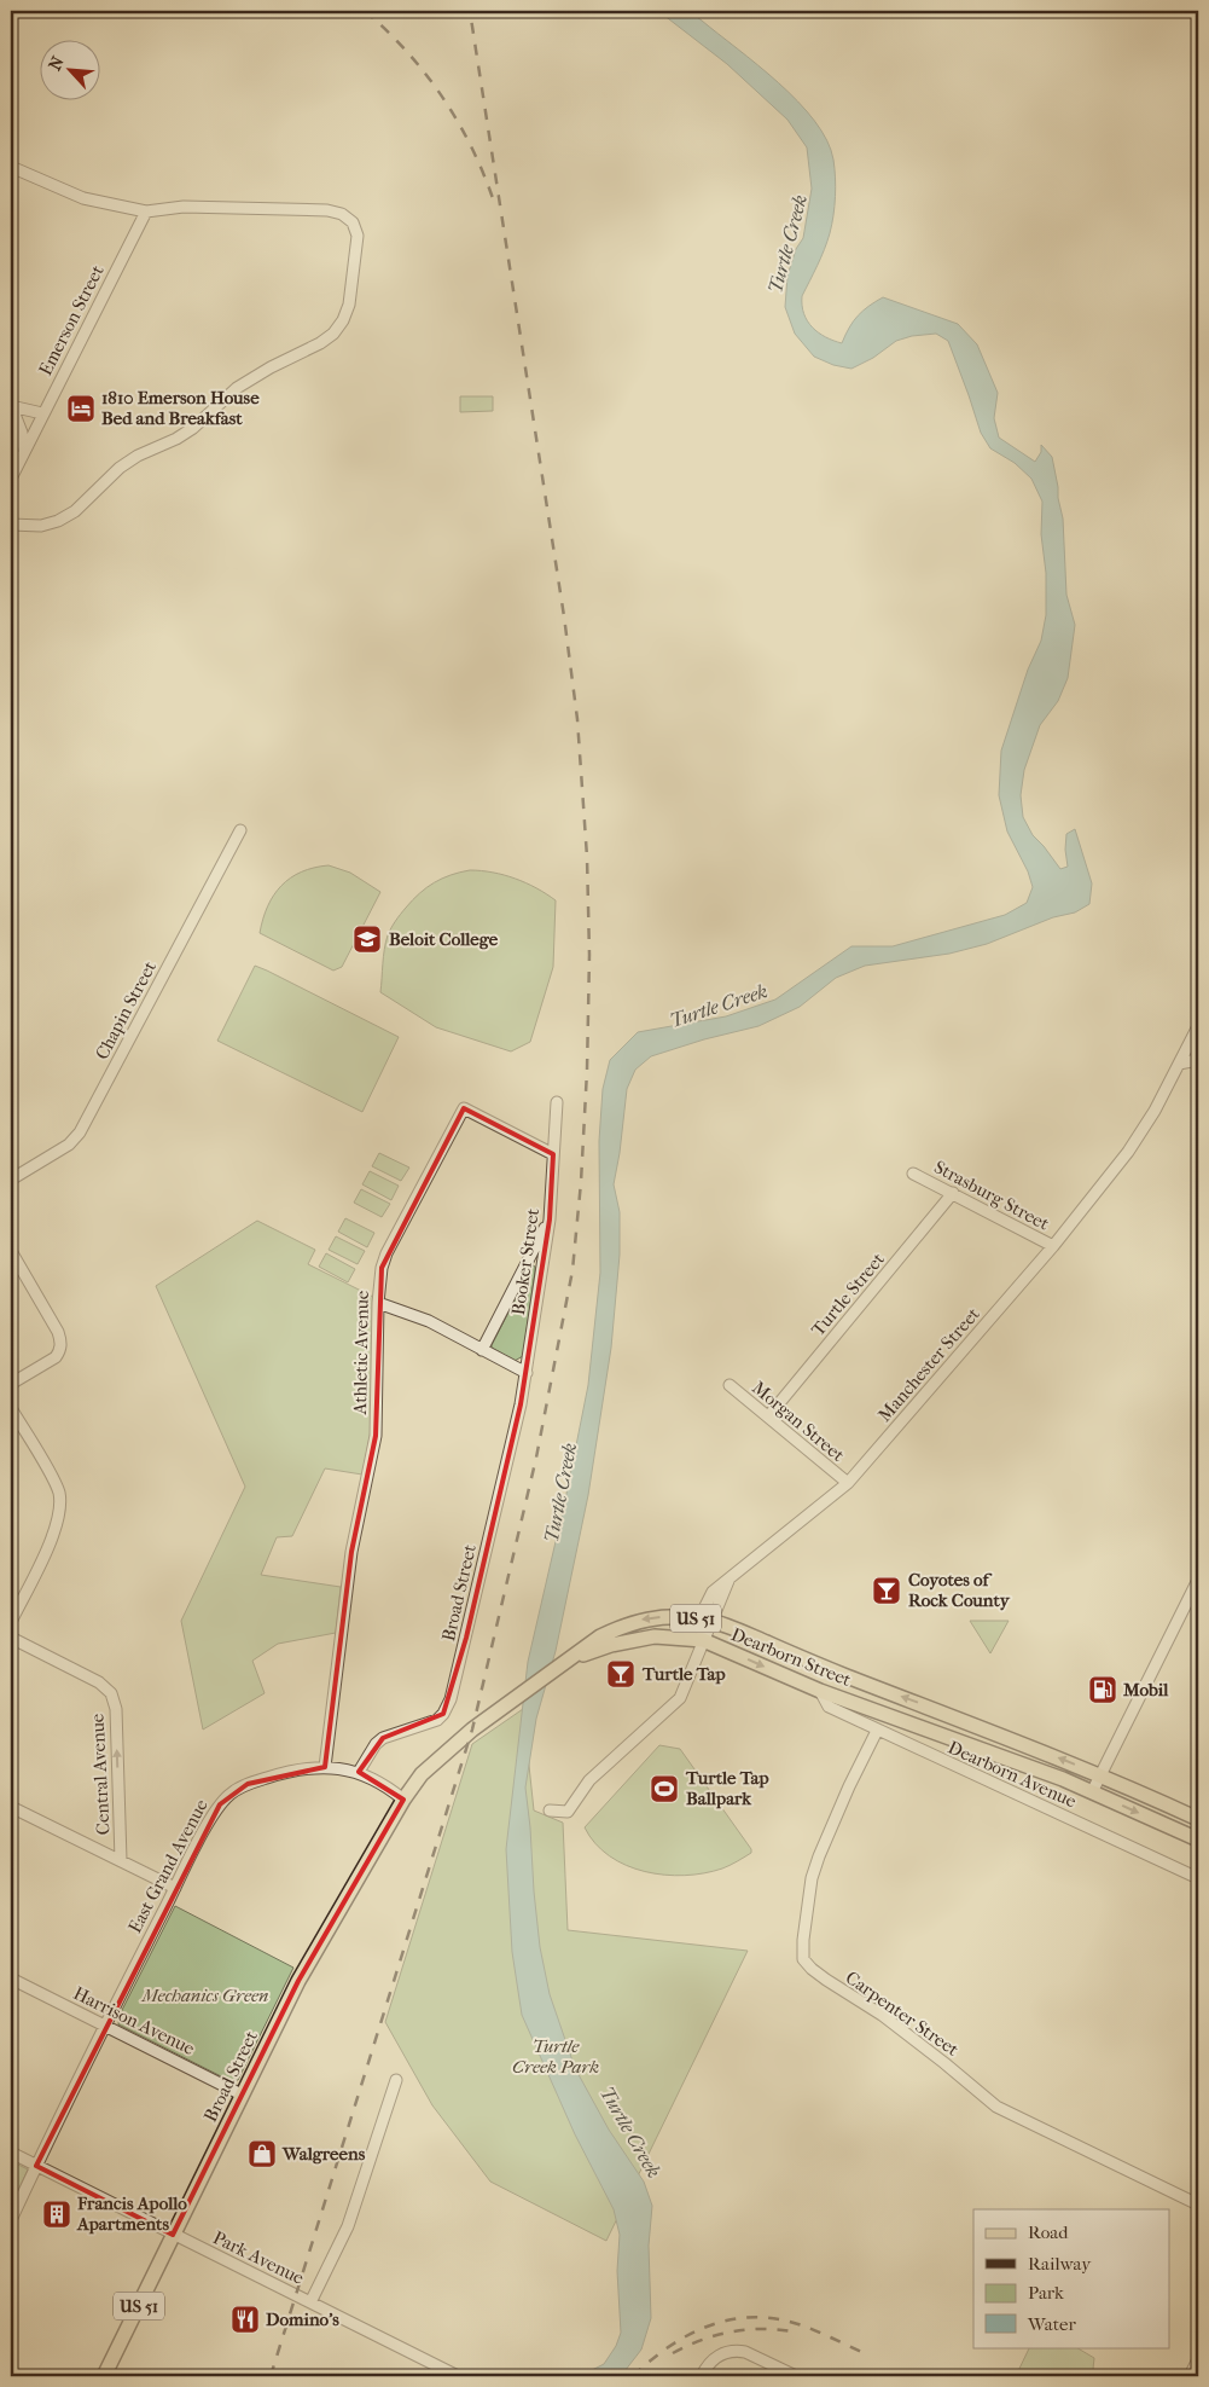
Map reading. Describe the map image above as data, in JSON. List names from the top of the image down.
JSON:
{
  "streets": {
    "main road": ["Broad Street", "US 51", "Dearborn Street"],
    "street": [
      "Emerson Street",
      "Chapin Street",
      "Strasburg Street",
      "Booker Street",
      "Turtle Street",
      "Athletic Avenue",
      "Manchester Street",
      "Morgan Street",
      "Central Avenue",
      "Dearborn Avenue",
      "East Grand Avenue",
      "Carpenter Street",
      "Harrison Avenue",
      "Park Avenue"
    ]
  },
  "crossings": [
    ["Strasburg Street", "Turtle Street"],
    ["Strasburg Street", "Manchester Street"],
    ["Booker Street", "Athletic Avenue"],
    ["Booker Street", "Broad Street"],
    ["Turtle Street", "Morgan Street"],
    ["Athletic Avenue", "East Grand Avenue"],
    ["Manchester Street", "Morgan Street"],
    ["Manchester Street", "Dearborn Street"],
    ["Broad Street", "US 51"],
    ["Broad Street", "East Grand Avenue"],
    ["Broad Street", "Harrison Avenue"],
    ["Broad Street", "Park Avenue"],
    ["US 51", "Dearborn Street"],
    ["US 51", "East Grand Avenue"],
    ["Dearborn Street", "Dearborn Avenue"],
    ["Dearborn Avenue", "Carpenter Street"],
    ["East Grand Avenue", "Harrison Avenue"],
    ["East Grand Avenue", "Park Avenue"]
  ],
  "one_way": ["Central Avenue"],
  "water": ["Turtle Creek"],
  "parks": ["Mechanics Green", "Turtle Creek Park"],
  "places": {
    "hotel": ["1810 Emerson House Bed and Breakfast"],
    "school or university": ["Beloit College"],
    "bar": ["Coyotes of Rock County", "Turtle Tap"],
    "fuel station": ["Mobil"],
    "sports": ["Turtle Tap Ballpark"],
    "shop": ["Walgreens"],
    "building": ["Francis Apollo Apartments"],
    "restaurant": ["Domino's"]
  },
  "legend": [
    "Road",
    "Railway",
    "Park",
    "Water"
  ],
  "north": "top left"
}
